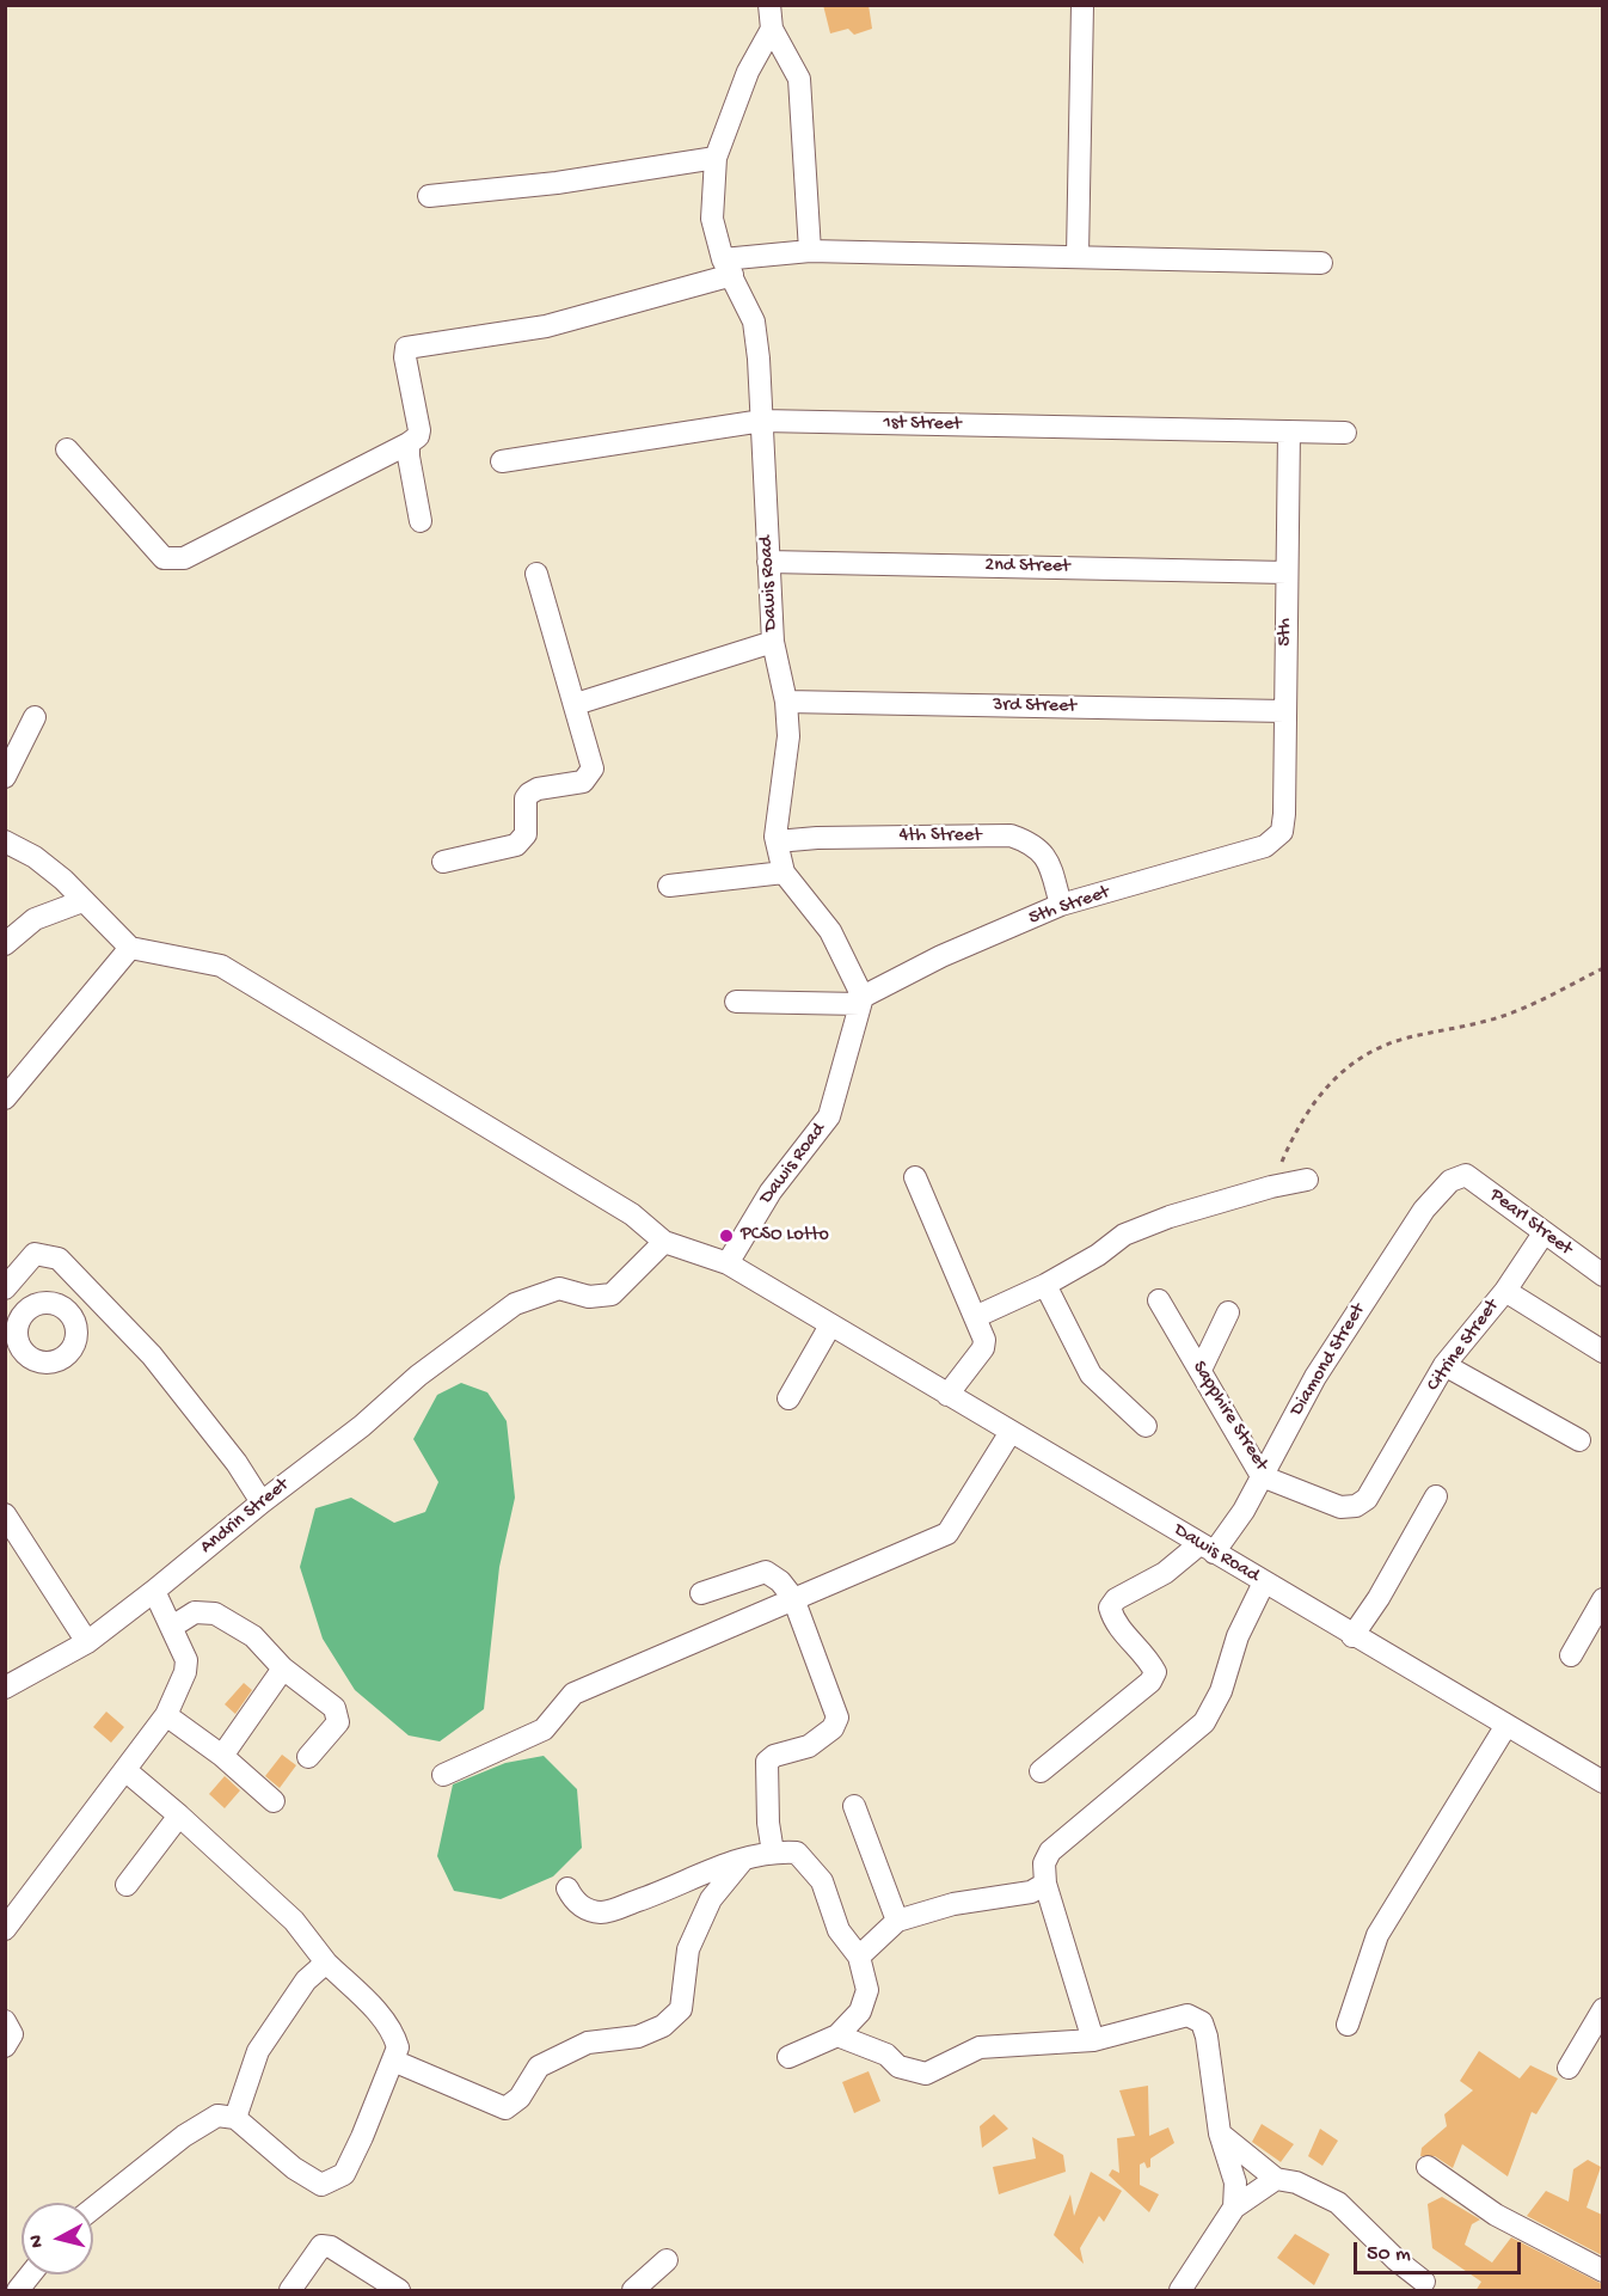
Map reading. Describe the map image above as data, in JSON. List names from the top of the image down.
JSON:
{
  "streets": {
    "street": [
      "1st Street",
      "2nd Street",
      "Dawis Road",
      "5th",
      "3rd Street",
      "4th Street",
      "5th Street",
      "Pearl Street",
      "Citrine Street",
      "Diamond Street",
      "Sapphire Street",
      "Andrin Street"
    ]
  },
  "crossings": [
    ["1st Street", "Dawis Road"],
    ["1st Street", "5th"],
    ["2nd Street", "Dawis Road"],
    ["2nd Street", "5th"],
    ["Dawis Road", "3rd Street"],
    ["Dawis Road", "4th Street"],
    ["Dawis Road", "5th Street"],
    ["Dawis Road", "Diamond Street"],
    ["5th", "3rd Street"],
    ["5th", "5th Street"],
    ["4th Street", "5th Street"],
    ["Pearl Street", "Citrine Street"],
    ["Pearl Street", "Diamond Street"],
    ["Citrine Street", "Sapphire Street"],
    ["Diamond Street", "Sapphire Street"]
  ],
  "places": ["PCSO Lotto"],
  "scale_bar": "50 m",
  "north": "left"
}
